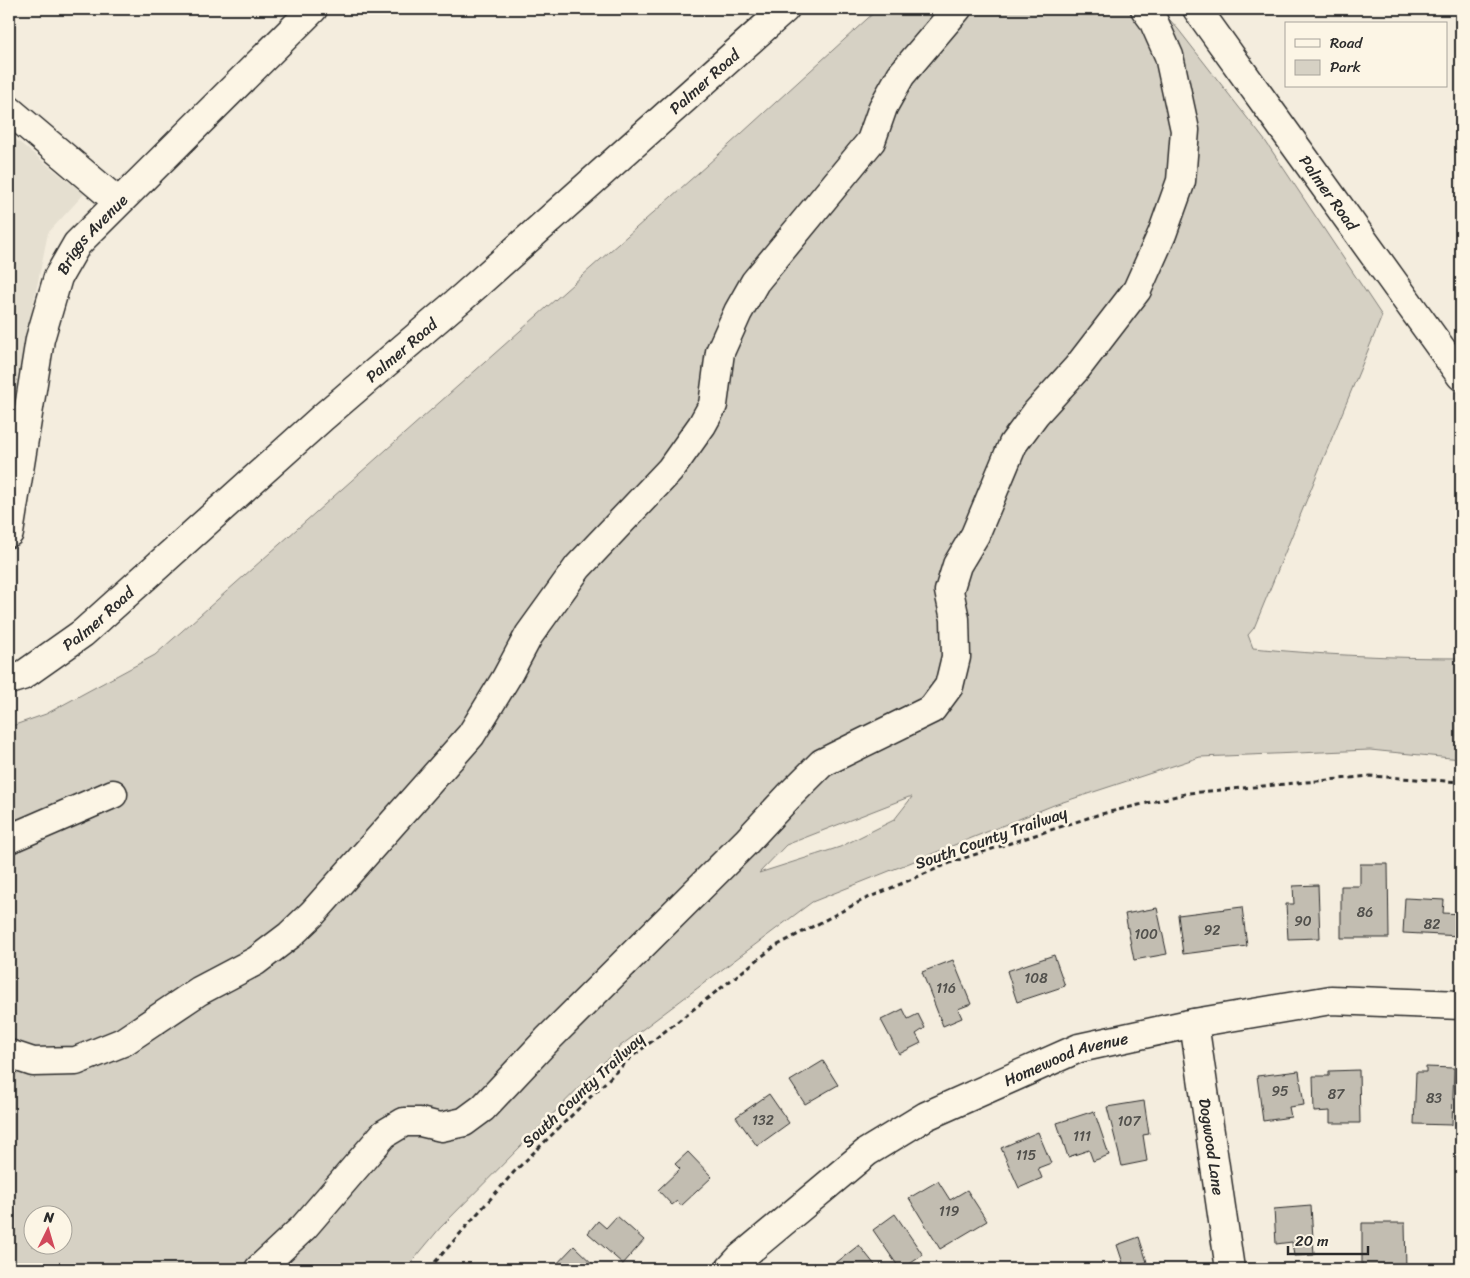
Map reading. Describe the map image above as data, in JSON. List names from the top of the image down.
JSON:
{
  "streets": {
    "street": [
      "Palmer Road",
      "Briggs Avenue",
      "Homewood Avenue",
      "Dogwood Lane"
    ],
    "path": ["South County Trailway"]
  },
  "crossings": [
    ["Homewood Avenue", "Dogwood Lane"]
  ],
  "house_numbers": [
    "86",
    "90",
    "82",
    "92",
    "100",
    "108",
    "116",
    "95",
    "87",
    "83",
    "132",
    "107",
    "111",
    "115",
    "119"
  ],
  "legend": ["Road", "Park"],
  "scale_bar": "20 m",
  "north": "top"
}
